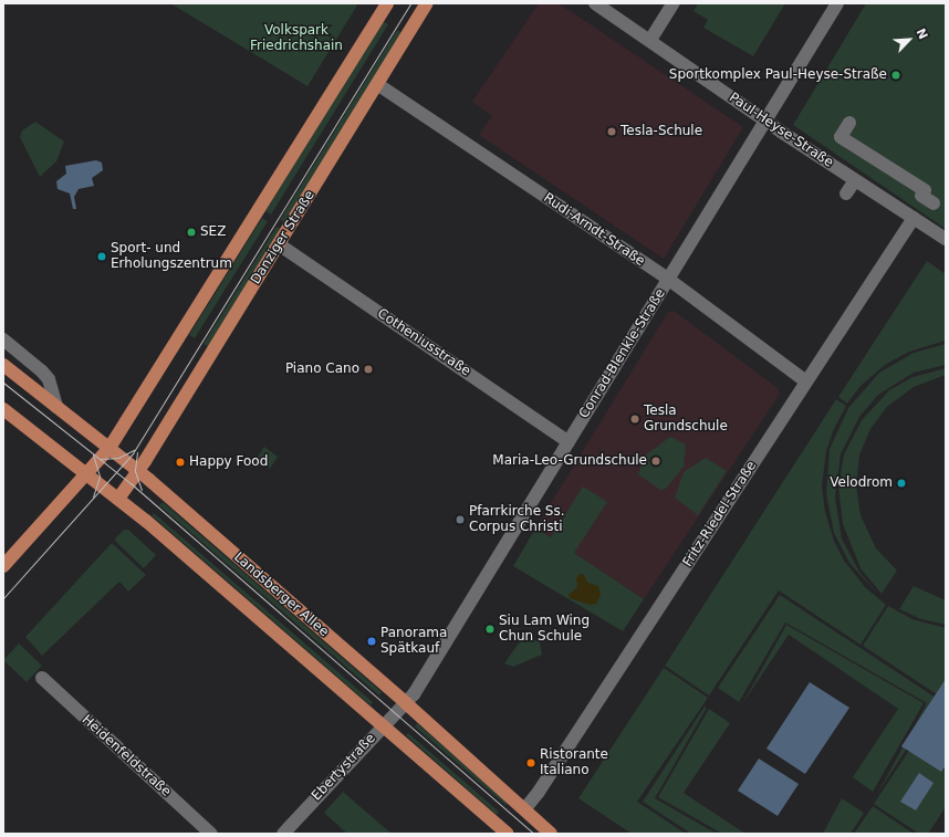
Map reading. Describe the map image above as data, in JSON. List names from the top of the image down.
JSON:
{
  "streets": {
    "main road": ["Danziger Straße", "Landsberger Allee"],
    "street": [
      "Paul-Heyse-Straße",
      "Rudi-Arndt-Straße",
      "Cotheniusstraße",
      "Conrad-Blenkle-Straße",
      "Fritz-Riedel-Straße",
      "Heidenfeldstraße",
      "Ebertystraße"
    ]
  },
  "crossings": [
    ["Paul-Heyse-Straße", "Conrad-Blenkle-Straße"],
    ["Paul-Heyse-Straße", "Fritz-Riedel-Straße"],
    ["Rudi-Arndt-Straße", "Danziger Straße"],
    ["Rudi-Arndt-Straße", "Conrad-Blenkle-Straße"],
    ["Rudi-Arndt-Straße", "Fritz-Riedel-Straße"],
    ["Danziger Straße", "Cotheniusstraße"],
    ["Danziger Straße", "Landsberger Allee"],
    ["Cotheniusstraße", "Conrad-Blenkle-Straße"],
    ["Conrad-Blenkle-Straße", "Landsberger Allee"],
    ["Conrad-Blenkle-Straße", "Ebertystraße"],
    ["Fritz-Riedel-Straße", "Landsberger Allee"],
    ["Landsberger Allee", "Ebertystraße"]
  ],
  "parks": ["Volkspark Friedrichshain"],
  "places": [
    "Sportkomplex Paul-Heyse-Straße",
    "Tesla-Schule",
    "SEZ",
    "Sport- und Erholungszentrum",
    "Piano Cano",
    "Tesla Grundschule",
    "Maria-Leo-Grundschule",
    "Happy Food",
    "Velodrom",
    "Pfarrkirche Ss. Corpus Christi",
    "Siu Lam Wing Chun Schule",
    "Panorama Spätkauf",
    "Ristorante Italiano"
  ],
  "north": "top right"
}
